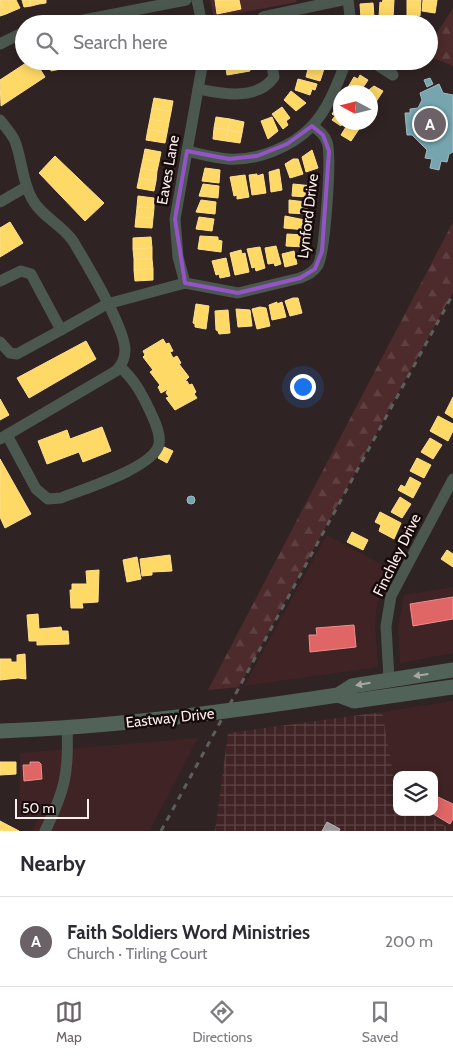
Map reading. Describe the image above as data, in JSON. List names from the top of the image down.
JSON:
{
  "streets": {
    "main road": ["Eastway Drive"],
    "street": ["Eaves Lane", "Lynford Drive", "Finchley Drive"]
  },
  "crossings": [
    ["Eaves Lane", "Lynford Drive"],
    ["Finchley Drive", "Eastway Drive"]
  ],
  "scale_bar": "50 m",
  "north": "left",
  "page": {
    "search": "Search here",
    "pins": "A",
    "scale": "50 m",
    "heading": "Nearby",
    "list": [
      {
        "mark": "A",
        "name": "Faith Soldiers Word Ministries",
        "note": "Church · Tirling Court",
        "value": "200 m"
      }
    ],
    "nav": ["Map", "Directions", "Saved"]
  }
}
